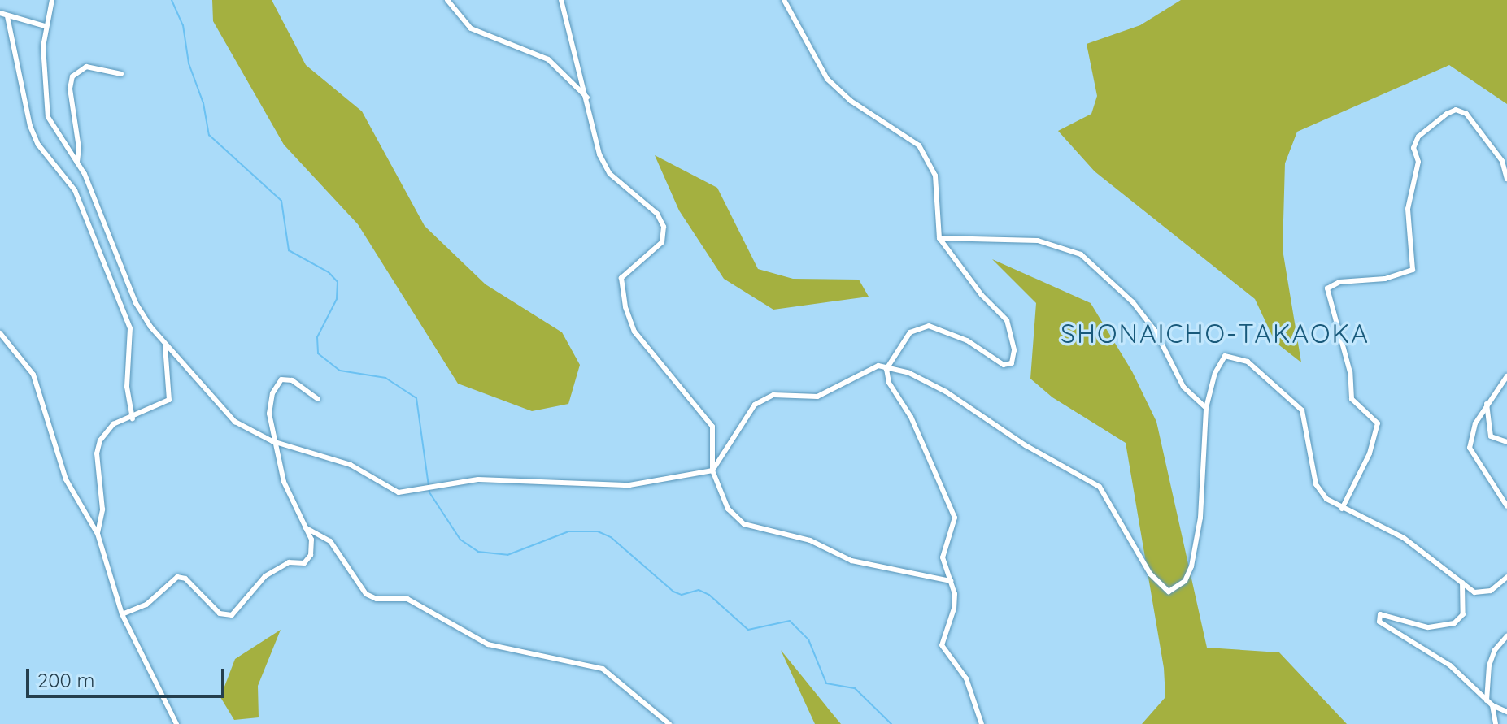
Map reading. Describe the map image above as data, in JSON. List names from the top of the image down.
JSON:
{
  "districts": ["SHONAICHO-TAKAOKA"],
  "scale_bar": "200 m"
}
